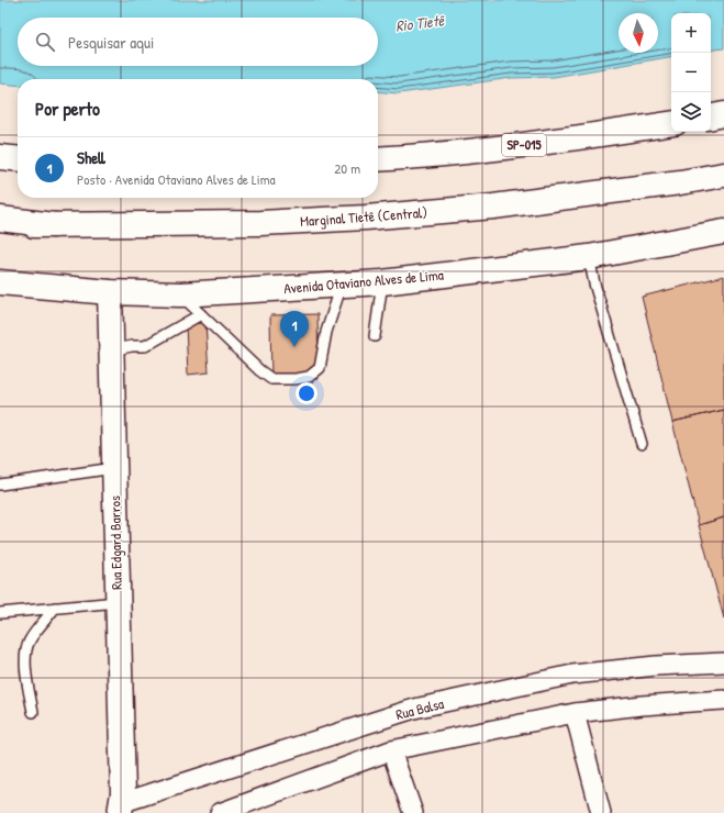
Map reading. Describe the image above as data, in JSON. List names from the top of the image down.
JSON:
{
  "streets": {
    "main road": [
      "SP-015",
      "Marginal Tietê (Central)",
      "Avenida Otaviano Alves de Lima",
      "Rua Edgard Barros"
    ],
    "street": ["Rua Balsa"]
  },
  "crossings": [
    ["Avenida Otaviano Alves de Lima", "Rua Edgard Barros"],
    ["Rua Edgard Barros", "Rua Balsa"]
  ],
  "water": ["Rio Tietê"],
  "north": "bottom",
  "page": {
    "map_buttons": ["+", "−"],
    "search": "Pesquisar aqui",
    "heading": "Por perto",
    "list": [
      {
        "mark": "1",
        "name": "Shell",
        "note": "Posto · Avenida Otaviano Alves de Lima",
        "value": "20 m"
      }
    ],
    "pins": "1"
  }
}
